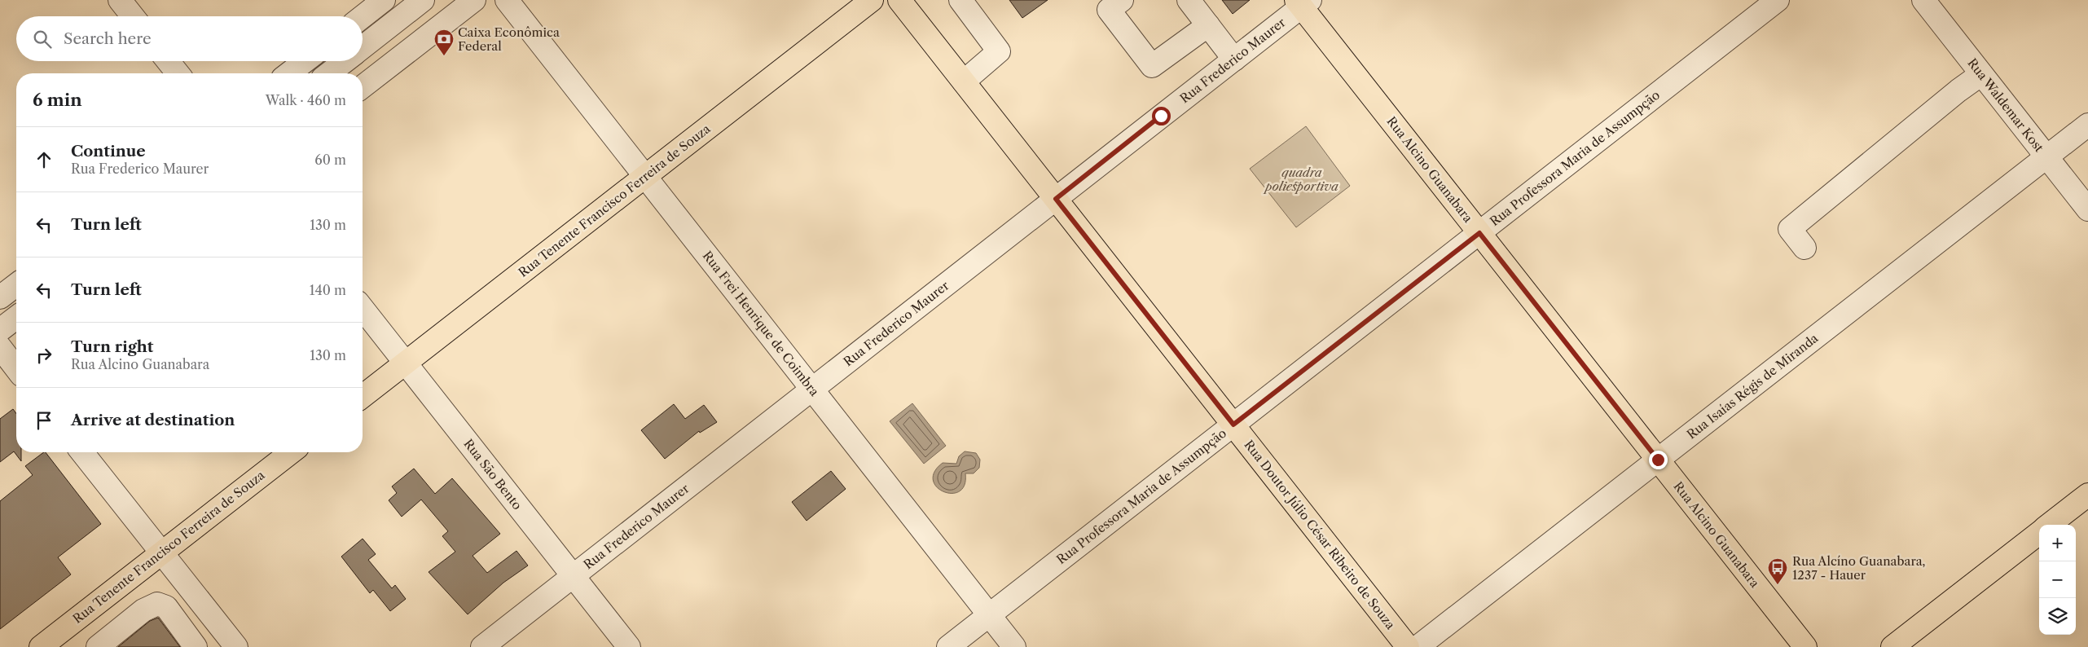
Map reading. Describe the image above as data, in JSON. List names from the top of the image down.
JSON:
{
  "streets": {
    "main road": ["Rua Alcino Guanabara", "Rua Tenente Francisco Ferreira de Souza", "Rua Doutor Júlio César Ribeiro de Souza"],
    "street": [
      "Rua Frederico Maurer",
      "Rua Waldemar Kost",
      "Rua Professora Maria de Assumpção",
      "Rua Frei Henrique de Coimbra",
      "Rua Isaías Régis de Miranda",
      "Rua São Bento"
    ]
  },
  "crossings": [
    ["Rua Frederico Maurer", "Rua Alcino Guanabara"],
    ["Rua Frederico Maurer", "Rua Frei Henrique de Coimbra"],
    ["Rua Frederico Maurer", "Rua São Bento"],
    ["Rua Frederico Maurer", "Rua Doutor Júlio César Ribeiro de Souza"],
    ["Rua Waldemar Kost", "Rua Isaías Régis de Miranda"],
    ["Rua Professora Maria de Assumpção", "Rua Alcino Guanabara"],
    ["Rua Professora Maria de Assumpção", "Rua Frei Henrique de Coimbra"],
    ["Rua Professora Maria de Assumpção", "Rua Doutor Júlio César Ribeiro de Souza"],
    ["Rua Alcino Guanabara", "Rua Isaías Régis de Miranda"],
    ["Rua Tenente Francisco Ferreira de Souza", "Rua Frei Henrique de Coimbra"],
    ["Rua Tenente Francisco Ferreira de Souza", "Rua São Bento"]
  ],
  "parks": ["quadra poliesportiva"],
  "places": {
    "bank": ["Caixa Econômica Federal"],
    "bus stop": ["Rua Alcíno Guanabara, 1237 - Hauer"]
  },
  "page": {
    "search": "Search here",
    "heading": ["6 min", "Walk · 460 m"],
    "list": [
      ["Continue", "Rua Frederico Maurer", "60 m"],
      ["Turn left", "130 m"],
      ["Turn left", "140 m"],
      ["Turn right", "Rua Alcino Guanabara", "130 m"],
      "Arrive at destination"
    ],
    "map_buttons": ["+", "−"]
  }
}
